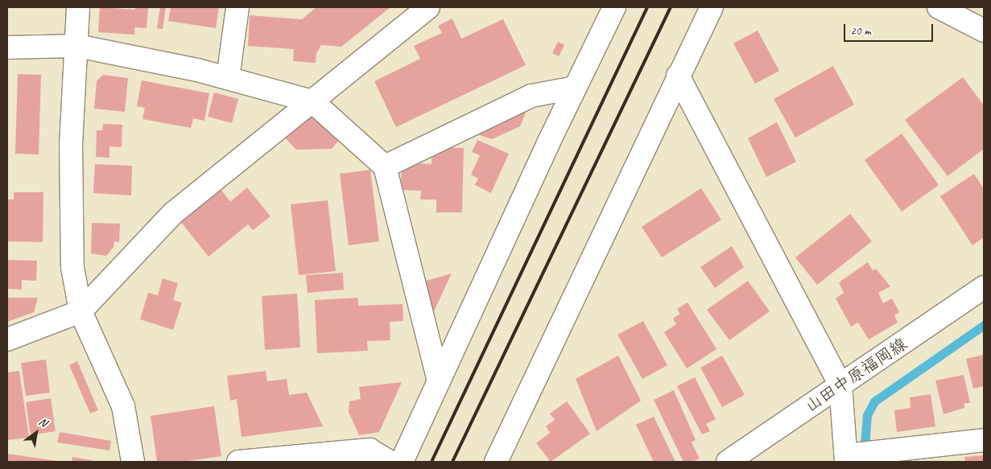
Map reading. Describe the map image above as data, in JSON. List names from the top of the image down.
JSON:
{
  "streets": {
    "street": ["山田中原福岡線"]
  },
  "scale_bar": "20 m",
  "north": "top right"
}
